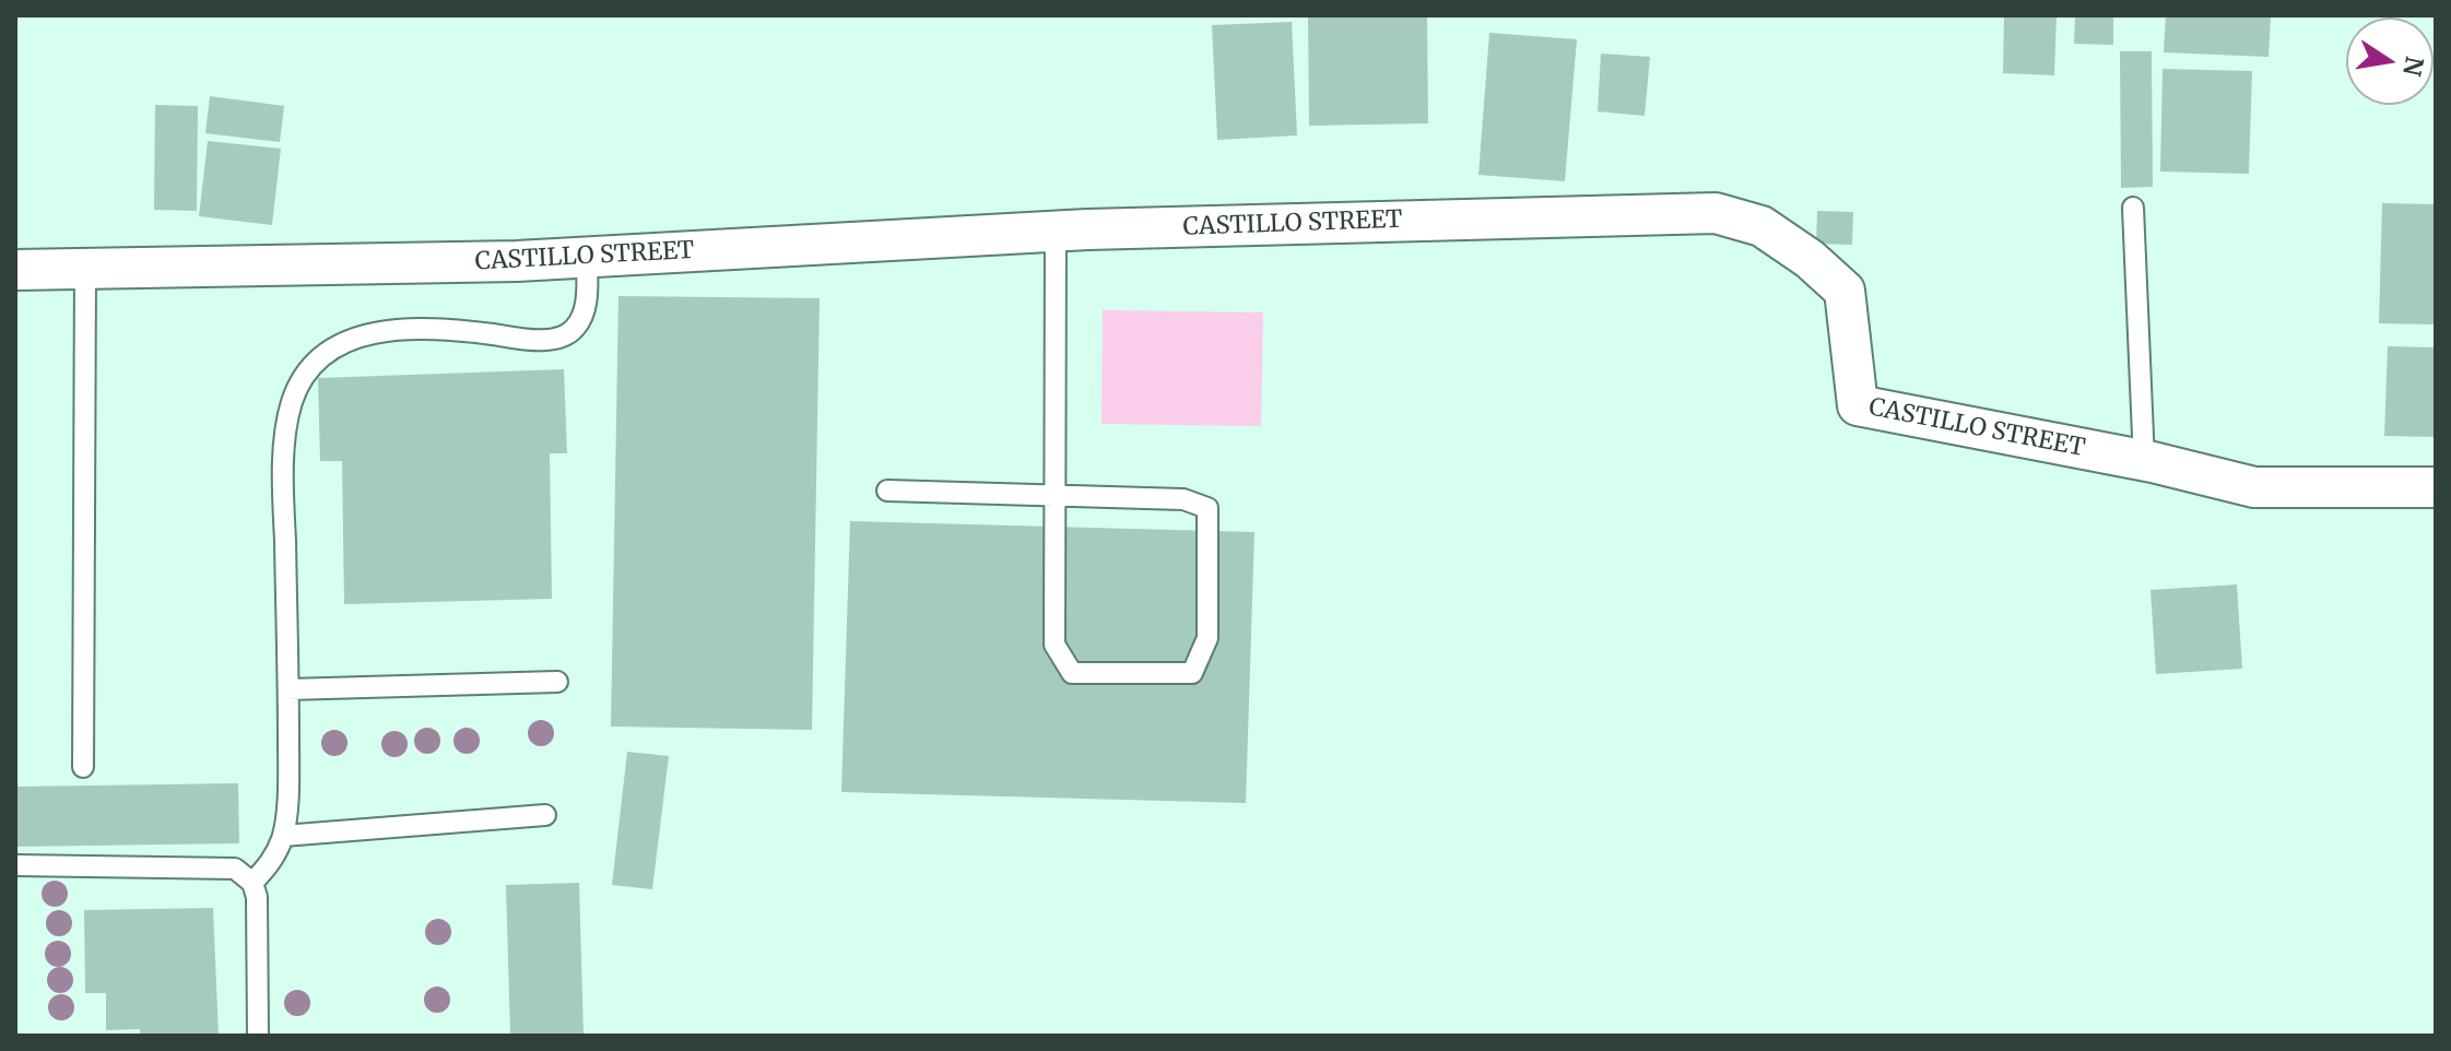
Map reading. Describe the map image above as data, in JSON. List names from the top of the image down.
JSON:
{
  "streets": {
    "street": ["CASTILLO STREET"]
  },
  "north": "right"
}
